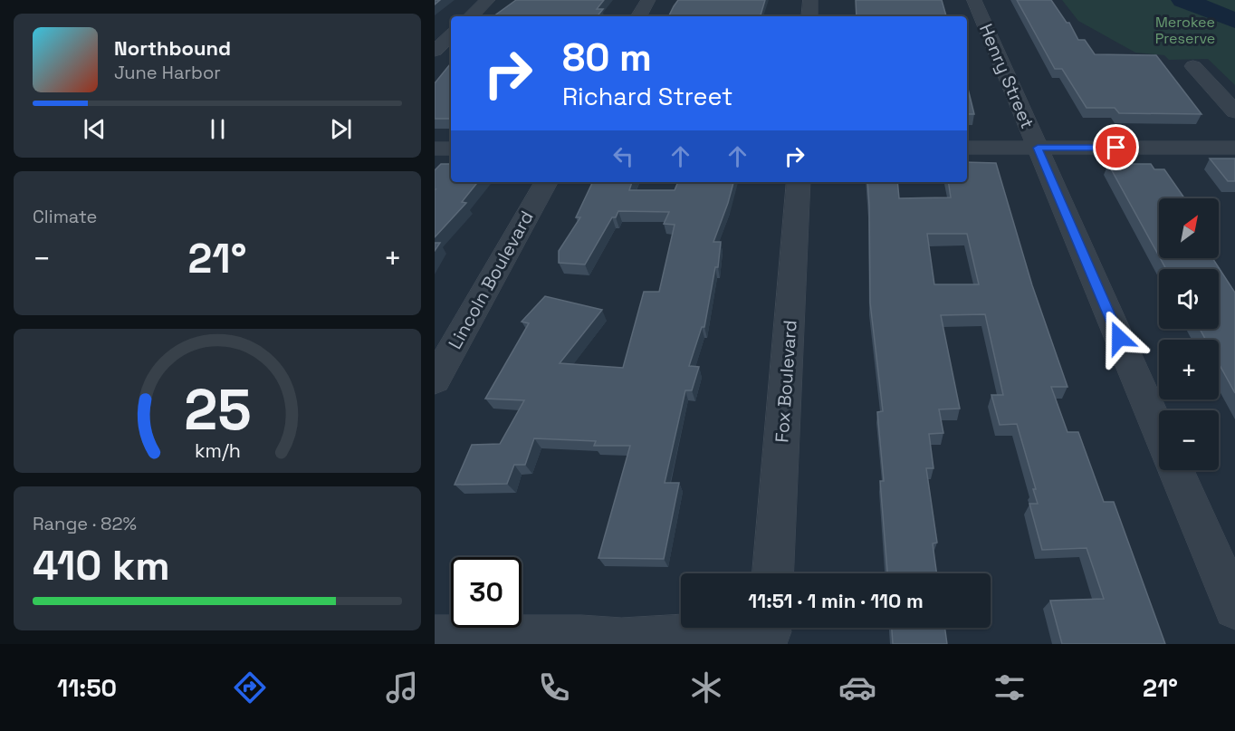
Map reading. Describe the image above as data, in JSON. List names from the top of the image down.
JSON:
{
  "streets": {
    "street": ["Henry Street", "Lincoln Boulevard", "Fox Boulevard"]
  },
  "parks": ["Merokee Preserve"],
  "north": "top right",
  "page": {
    "turn": ["80 m", "Richard Street"],
    "song": ["Northbound", "June Harbor"],
    "tile": [
      "Climate",
      ["Range · 82%", "410 km"]
    ],
    "map_buttons": ["+", "−"],
    "heat": ["−", "21°", "+"],
    "limit": "30",
    "trip": "11:51 · 1 min · 110 m",
    "tabs": ["11:50", "21°"],
    "gauge": ["25", "km/h"]
  }
}
